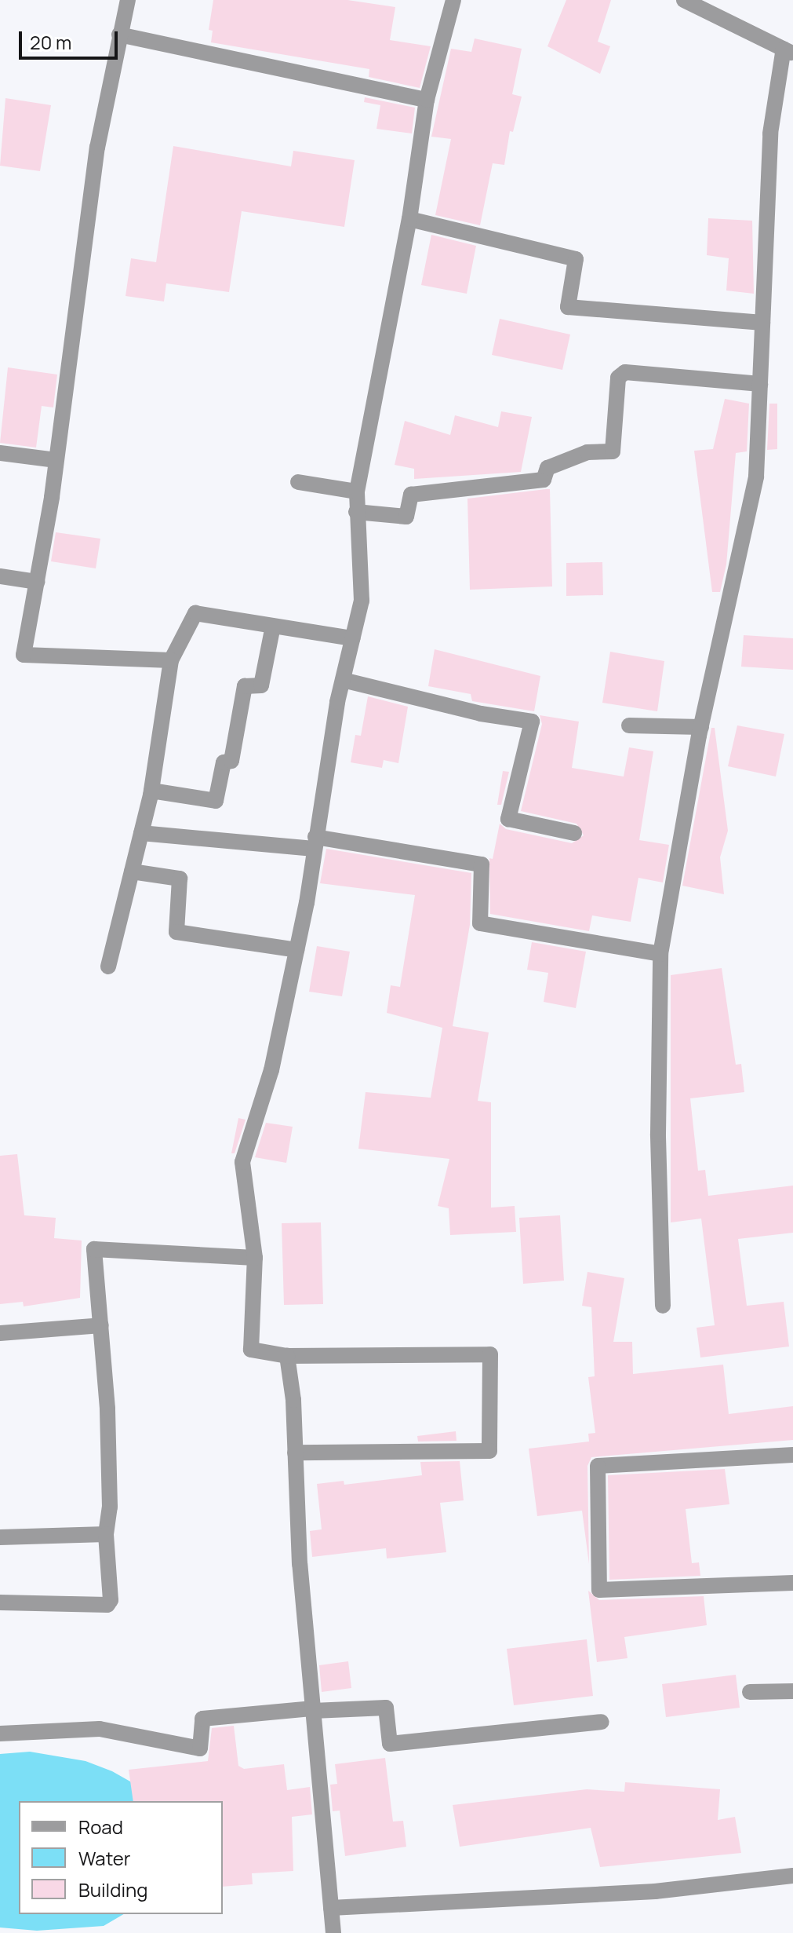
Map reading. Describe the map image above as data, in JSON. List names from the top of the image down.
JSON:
{
  "legend": ["Road", "Water", "Building"],
  "scale_bar": "20 m"
}
